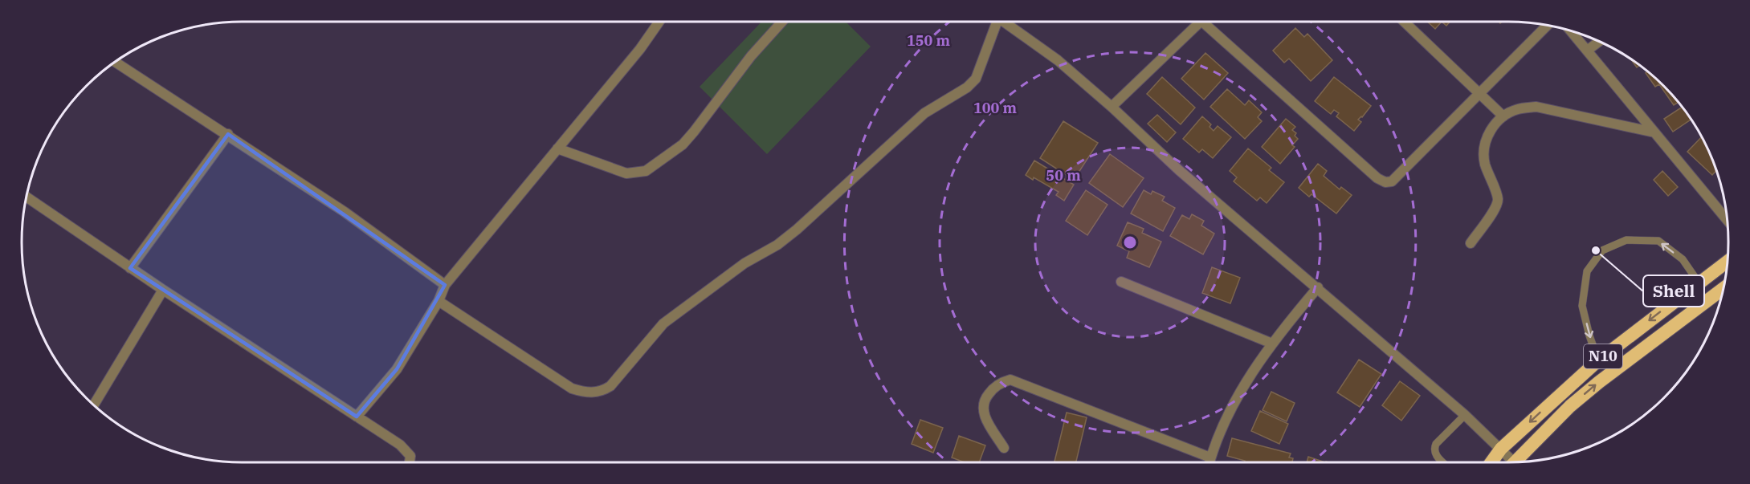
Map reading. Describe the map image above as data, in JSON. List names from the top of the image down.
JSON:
{
  "streets": {
    "highway": ["N10"]
  },
  "places": ["Shell"],
  "rings": ["150 m", "100 m", "50 m"]
}
